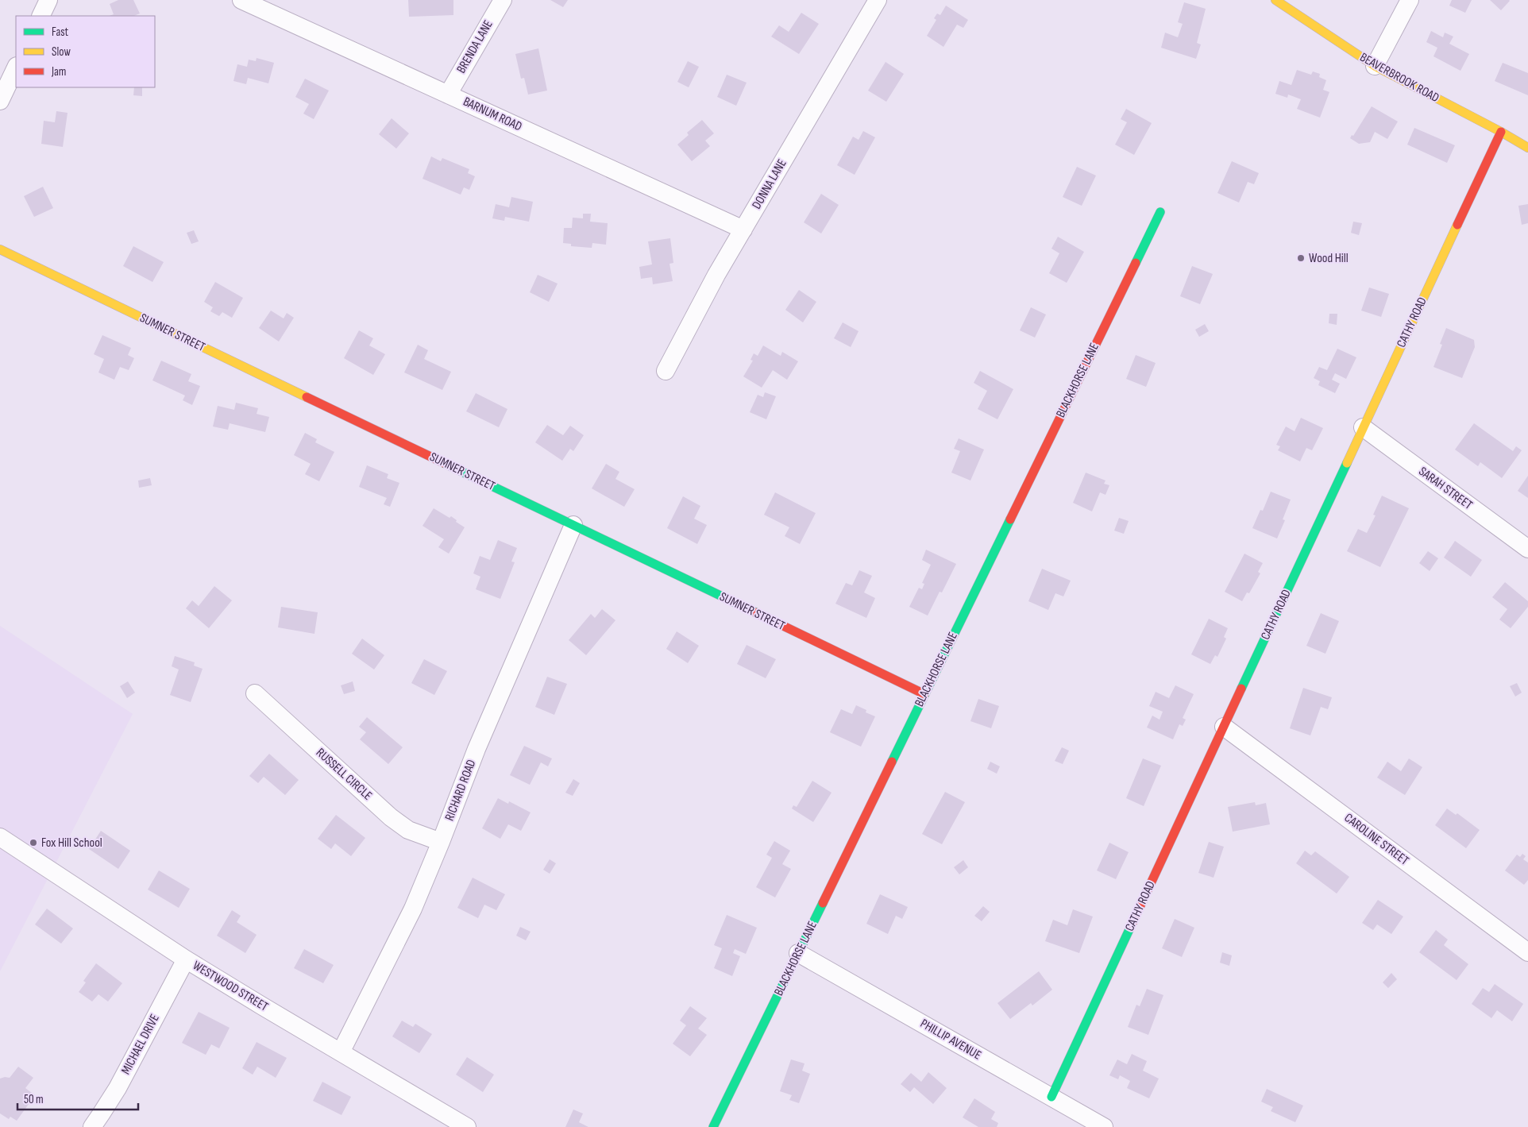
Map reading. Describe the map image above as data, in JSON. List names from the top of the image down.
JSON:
{
  "streets": {
    "street": [
      "BRENDA LANE",
      "BEAVERBROOK ROAD",
      "BARNUM ROAD",
      "DONNA LANE",
      "CATHY ROAD",
      "SUMNER STREET",
      "BLACKHORSE LANE",
      "SARAH STREET",
      "RUSSELL CIRCLE",
      "RICHARD ROAD",
      "CAROLINE STREET",
      "WESTWOOD STREET",
      "PHILLIP AVENUE",
      "MICHAEL DRIVE"
    ]
  },
  "crossings": [
    ["BRENDA LANE", "BARNUM ROAD"],
    ["BEAVERBROOK ROAD", "CATHY ROAD"],
    ["BARNUM ROAD", "DONNA LANE"],
    ["CATHY ROAD", "SARAH STREET"],
    ["CATHY ROAD", "CAROLINE STREET"],
    ["CATHY ROAD", "PHILLIP AVENUE"],
    ["SUMNER STREET", "BLACKHORSE LANE"],
    ["SUMNER STREET", "RICHARD ROAD"],
    ["BLACKHORSE LANE", "PHILLIP AVENUE"],
    ["RUSSELL CIRCLE", "RICHARD ROAD"],
    ["RICHARD ROAD", "WESTWOOD STREET"],
    ["WESTWOOD STREET", "MICHAEL DRIVE"]
  ],
  "places": ["Wood Hill", "Fox Hill School"],
  "legend": ["Fast", "Slow", "Jam"],
  "scale_bar": "50 m"
}
